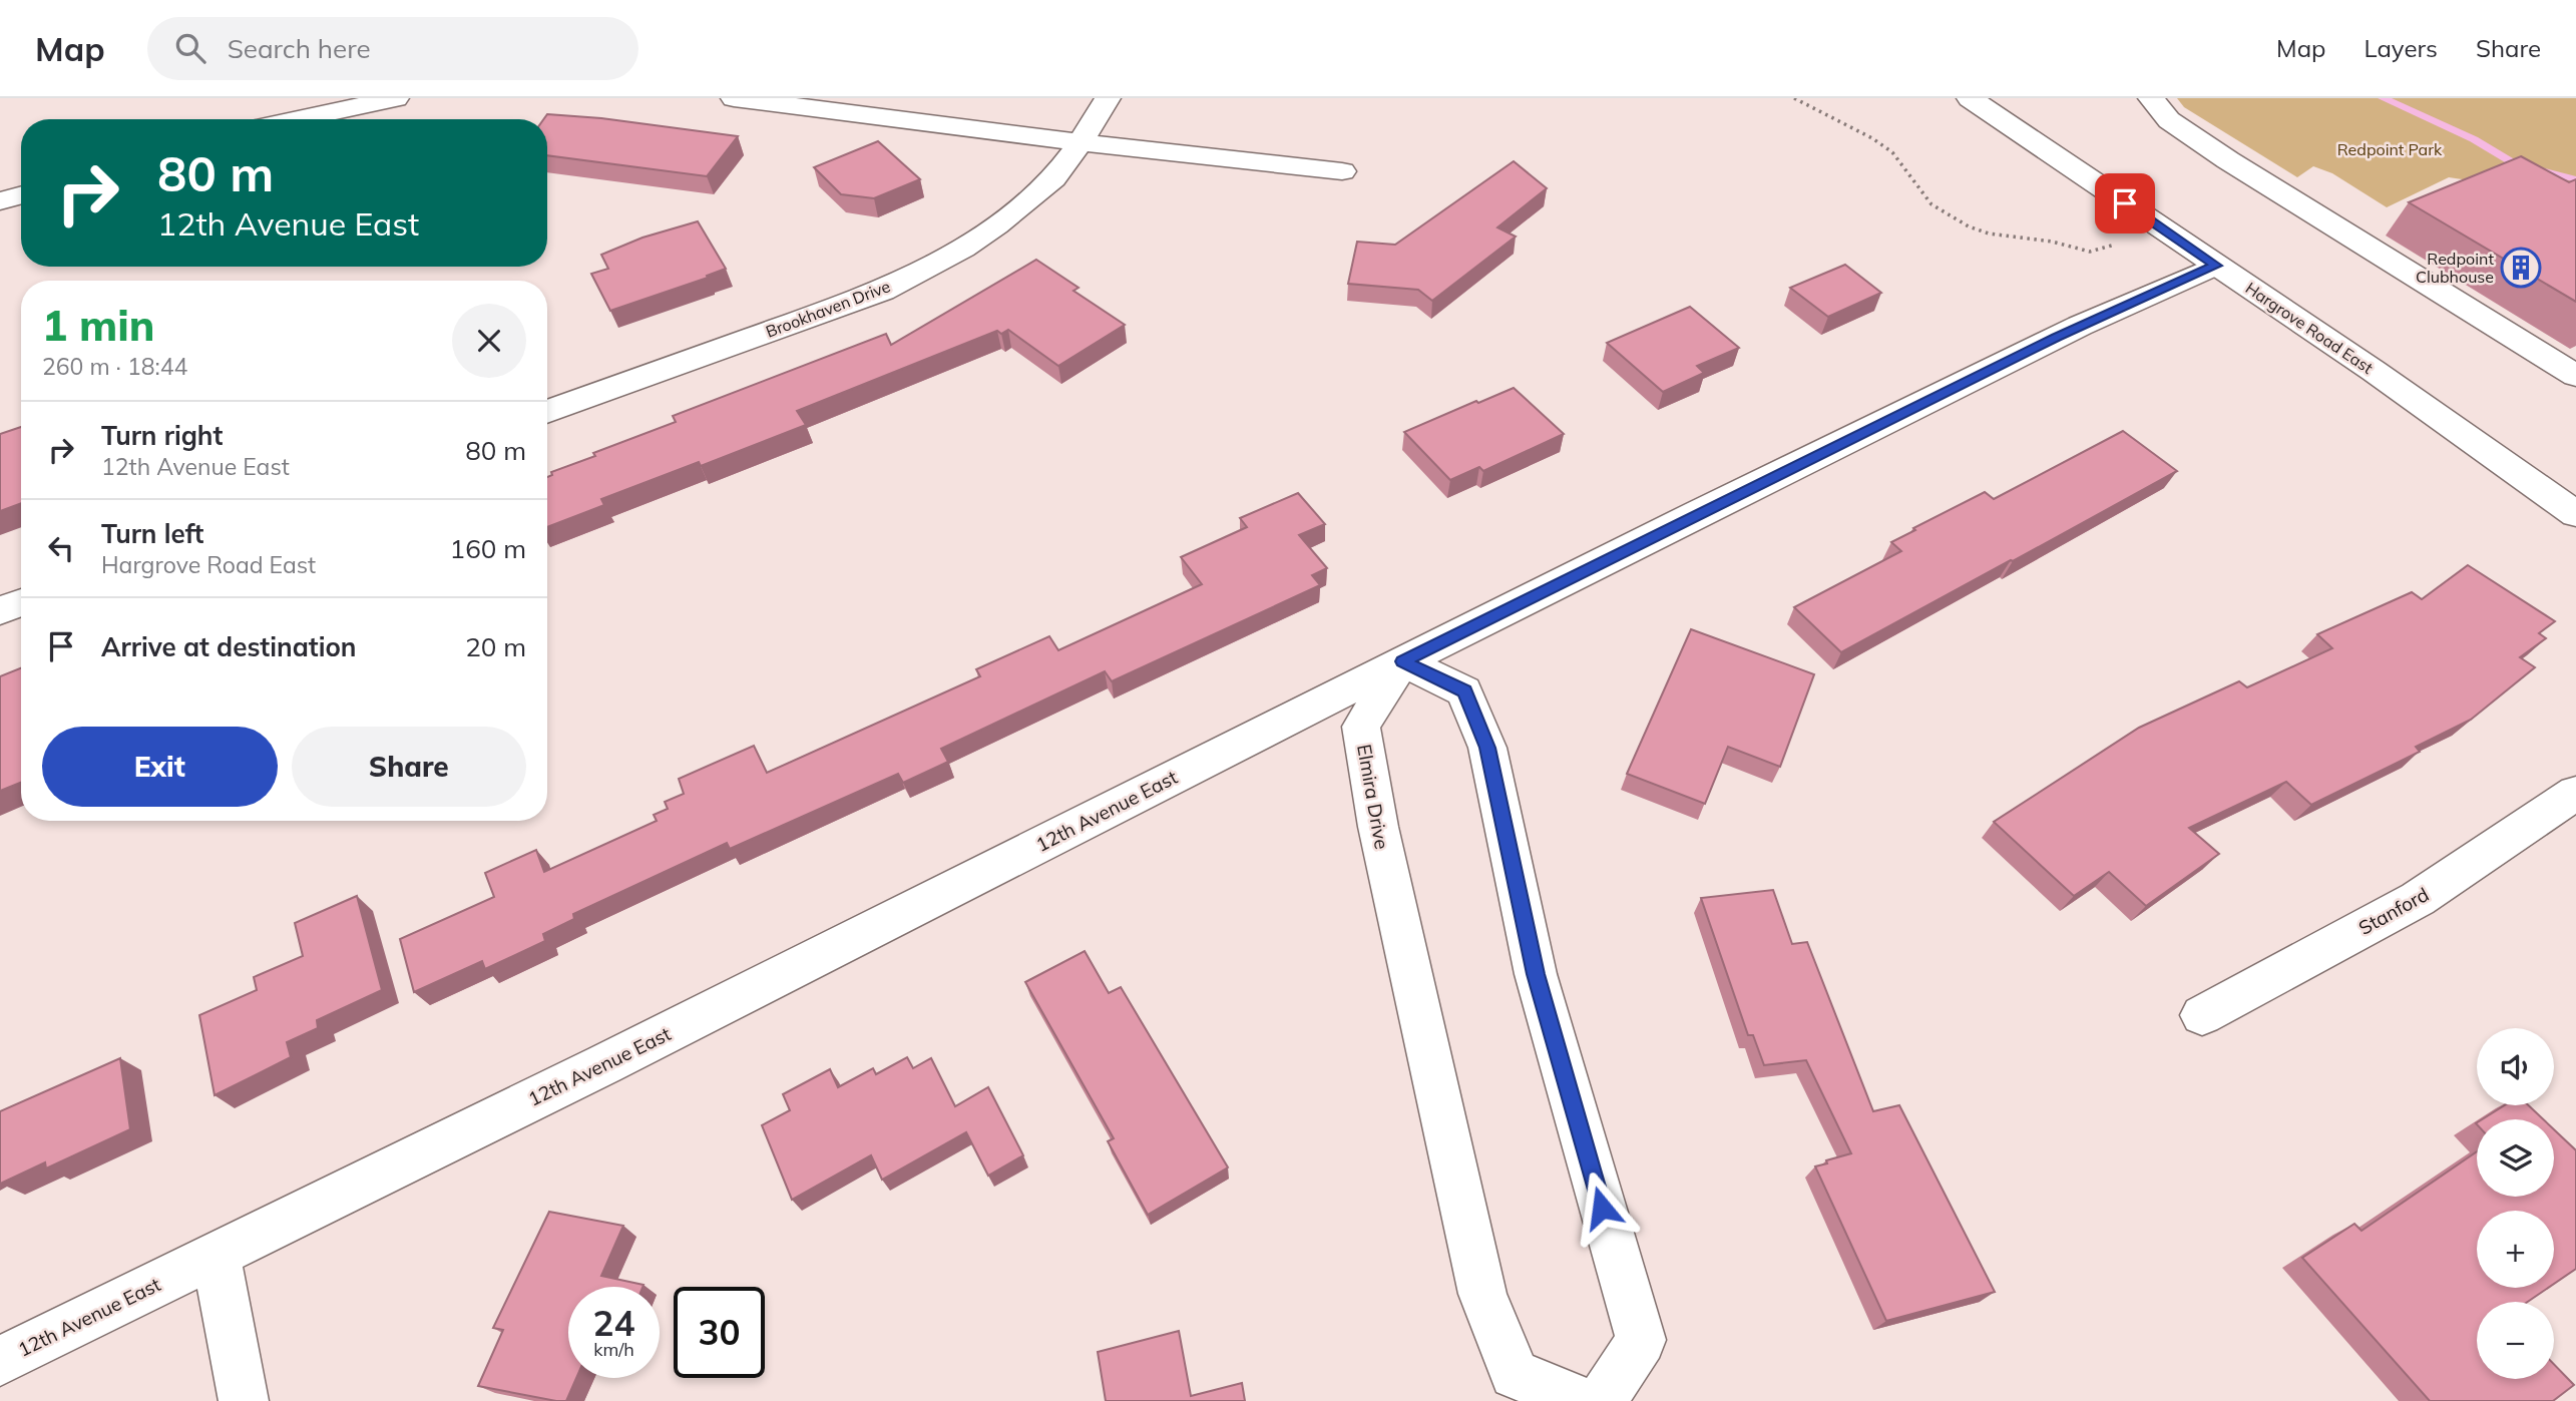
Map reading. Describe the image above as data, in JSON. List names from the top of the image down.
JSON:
{
  "streets": {
    "street": [
      "Brookhaven Drive",
      "Hargrove Road East",
      "Elmira Drive",
      "12th Avenue East",
      "Stanford"
    ]
  },
  "crossings": [
    ["Hargrove Road East", "12th Avenue East"],
    ["Elmira Drive", "12th Avenue East"]
  ],
  "parks": ["Redpoint Park"],
  "places": {
    "building": ["Redpoint Clubhouse"]
  },
  "page": {
    "header": "Map",
    "search": "Search here",
    "nav": ["Map", "Layers", "Share"],
    "turn": ["80 m", "12th Avenue East"],
    "heading": ["1 min", "260 m · 18:44"],
    "list": [
      {
        "name": "Turn right",
        "note": "12th Avenue East",
        "value": "80 m"
      },
      {
        "name": "Turn left",
        "note": "Hargrove Road East",
        "value": "160 m"
      },
      {
        "name": "Arrive at destination",
        "value": "20 m"
      }
    ],
    "buttons": ["Exit", "Share"],
    "map_buttons": ["+", "−"],
    "speed": "24 km/h",
    "limit": "30"
  }
}
